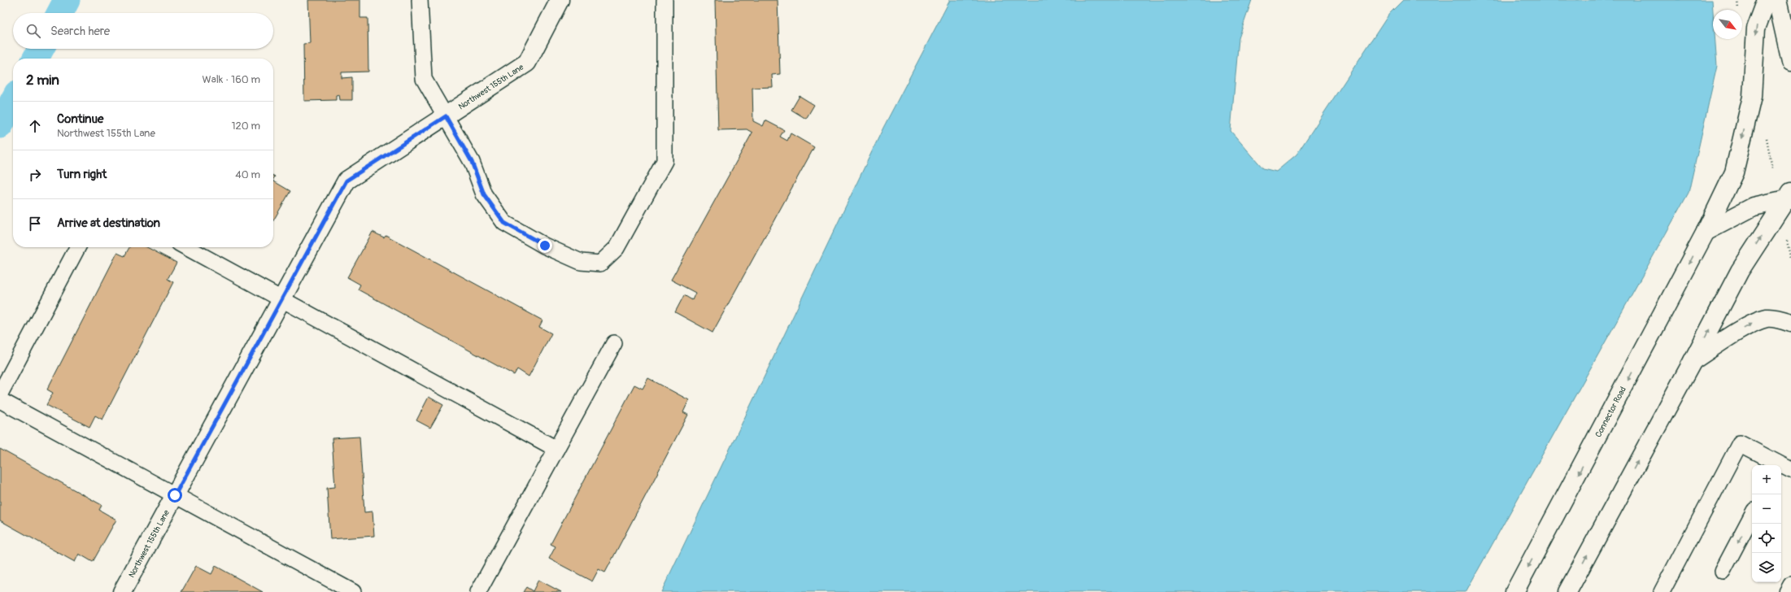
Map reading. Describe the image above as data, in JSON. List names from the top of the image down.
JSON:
{
  "streets": {
    "main road": ["Northwest 155th Lane", "Connector Road"]
  },
  "north": "bottom right",
  "page": {
    "search": "Search here",
    "heading": ["2 min", "Walk · 160 m"],
    "list": [
      ["Continue", "Northwest 155th Lane", "120 m"],
      ["Turn right", "40 m"],
      "Arrive at destination"
    ],
    "map_buttons": ["+", "−"]
  }
}
